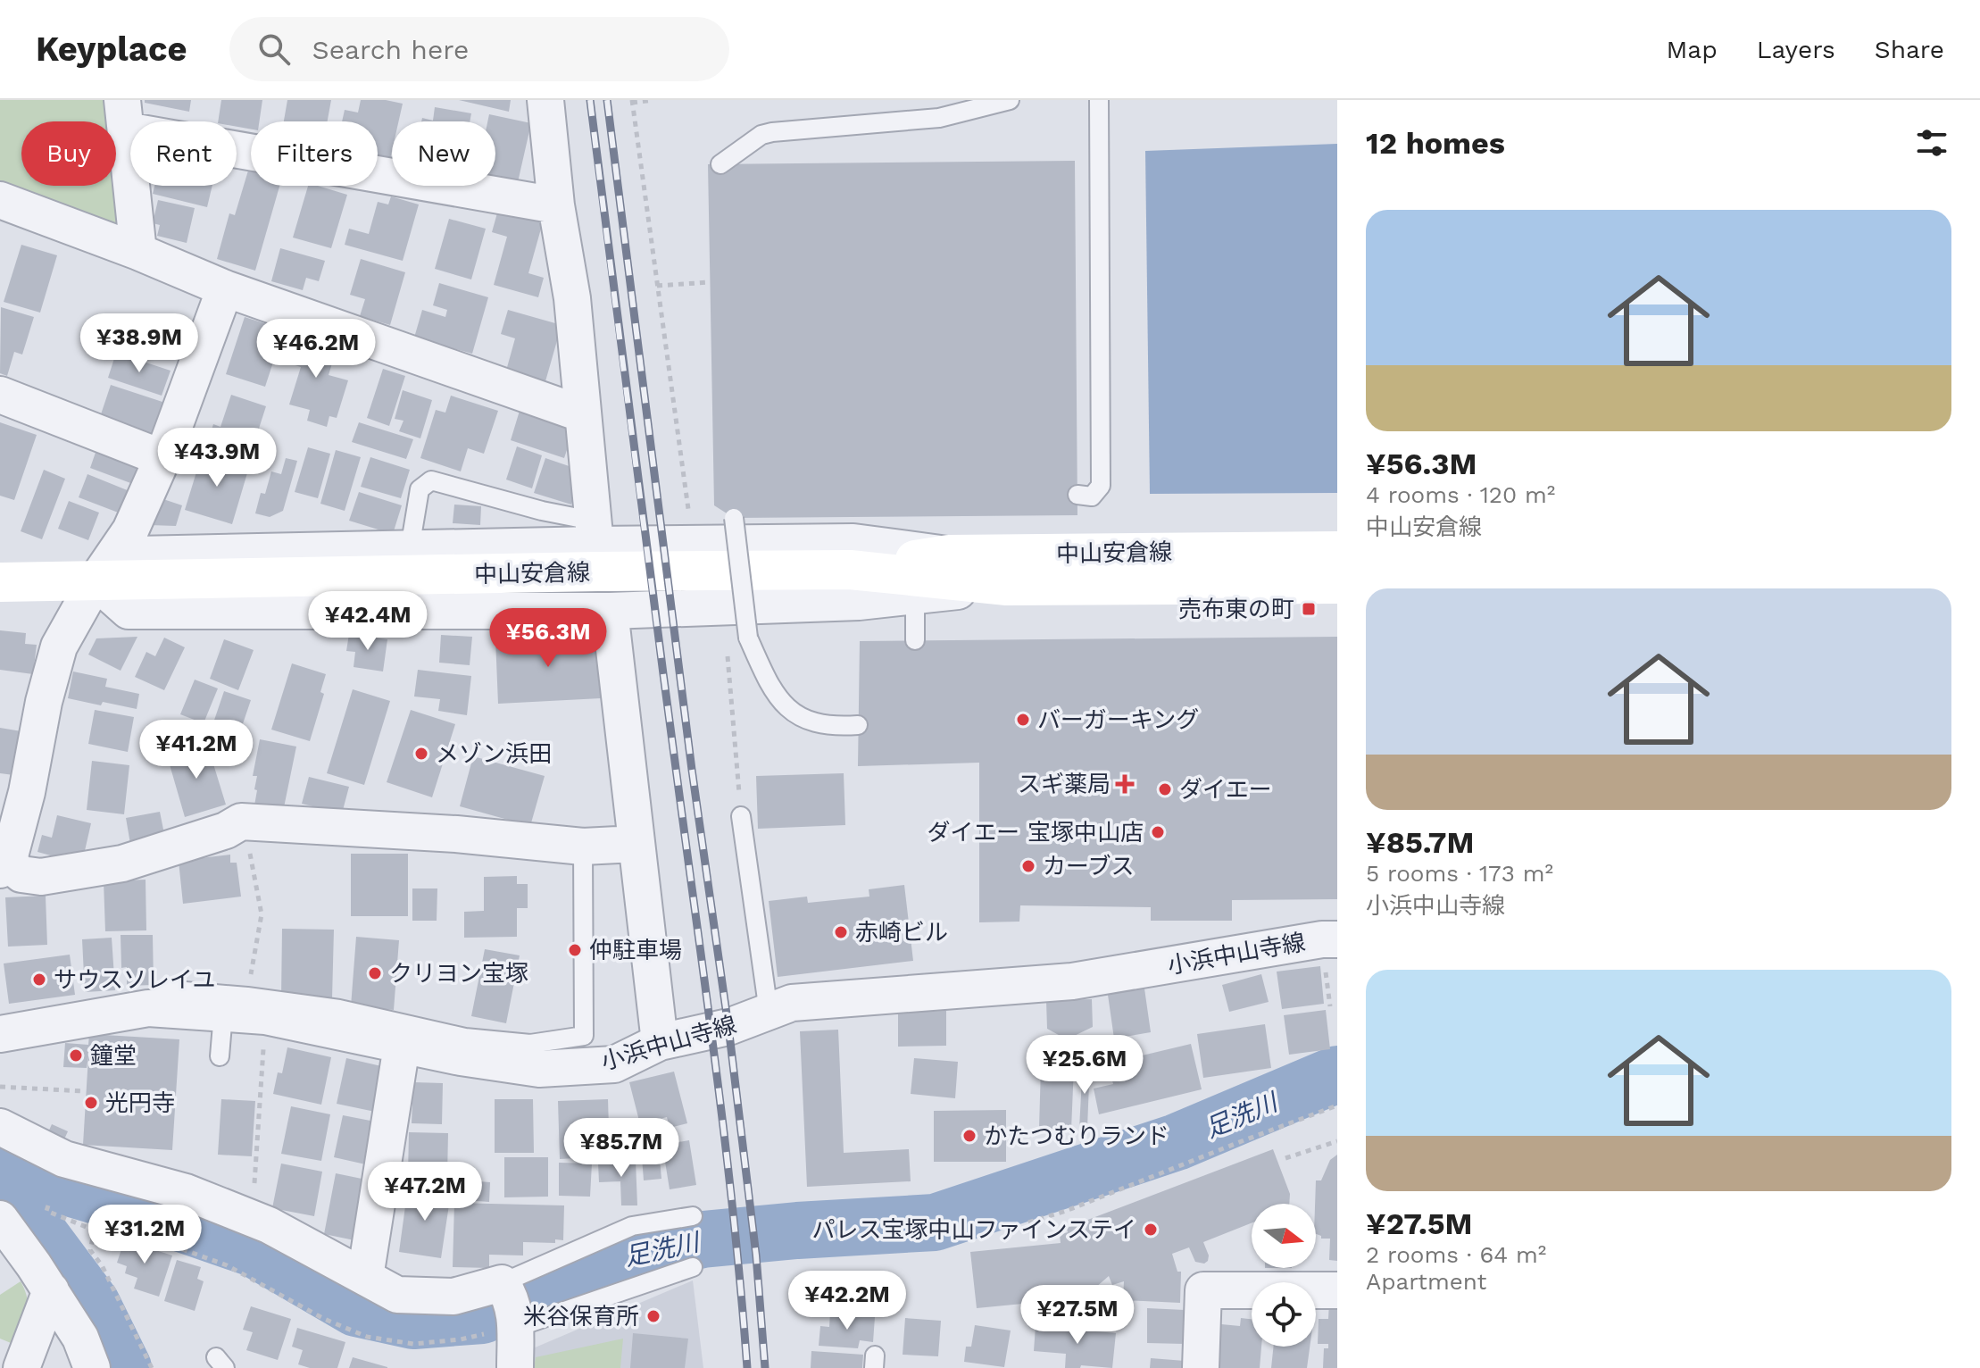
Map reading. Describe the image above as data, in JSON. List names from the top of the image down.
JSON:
{
  "streets": {
    "street": ["中山安倉線", "小浜中山寺線"]
  },
  "water": ["足洗川"],
  "places": {
    "transit": ["売布東の町"],
    "other": [
      "バーガーキング",
      "メゾン浜田",
      "ダイエー",
      "ダイエー 宝塚中山店",
      "カーブス",
      "赤崎ビル",
      "仲駐車場",
      "クリヨン宝塚",
      "サウスソレイユ",
      "鐘堂",
      "光円寺",
      "かたつむりランド",
      "パレス宝塚中山ファインステイ",
      "米谷保育所"
    ],
    "health": ["スギ薬局"]
  },
  "north": "right",
  "page": {
    "header": "Keyplace",
    "search": "Search here",
    "nav": ["Map", "Layers", "Share"],
    "heading": "12 homes",
    "chip": [
      "Buy",
      "Rent",
      "Filters",
      "New"
    ],
    "list": [
      {
        "name": "¥56.3M",
        "note": "4 rooms · 120 m² · 中山安倉線"
      },
      {
        "name": "¥85.7M",
        "note": "5 rooms · 173 m² · 小浜中山寺線"
      },
      {
        "name": "¥27.5M",
        "note": "2 rooms · 64 m² · Apartment"
      }
    ],
    "price": [
      "¥38.9M",
      "¥46.2M",
      "¥43.9M",
      "¥42.4M",
      "¥56.3M",
      "¥41.2M",
      "¥25.6M",
      "¥85.7M",
      "¥47.2M",
      "¥31.2M",
      "¥42.2M",
      "¥27.5M"
    ]
  }
}
